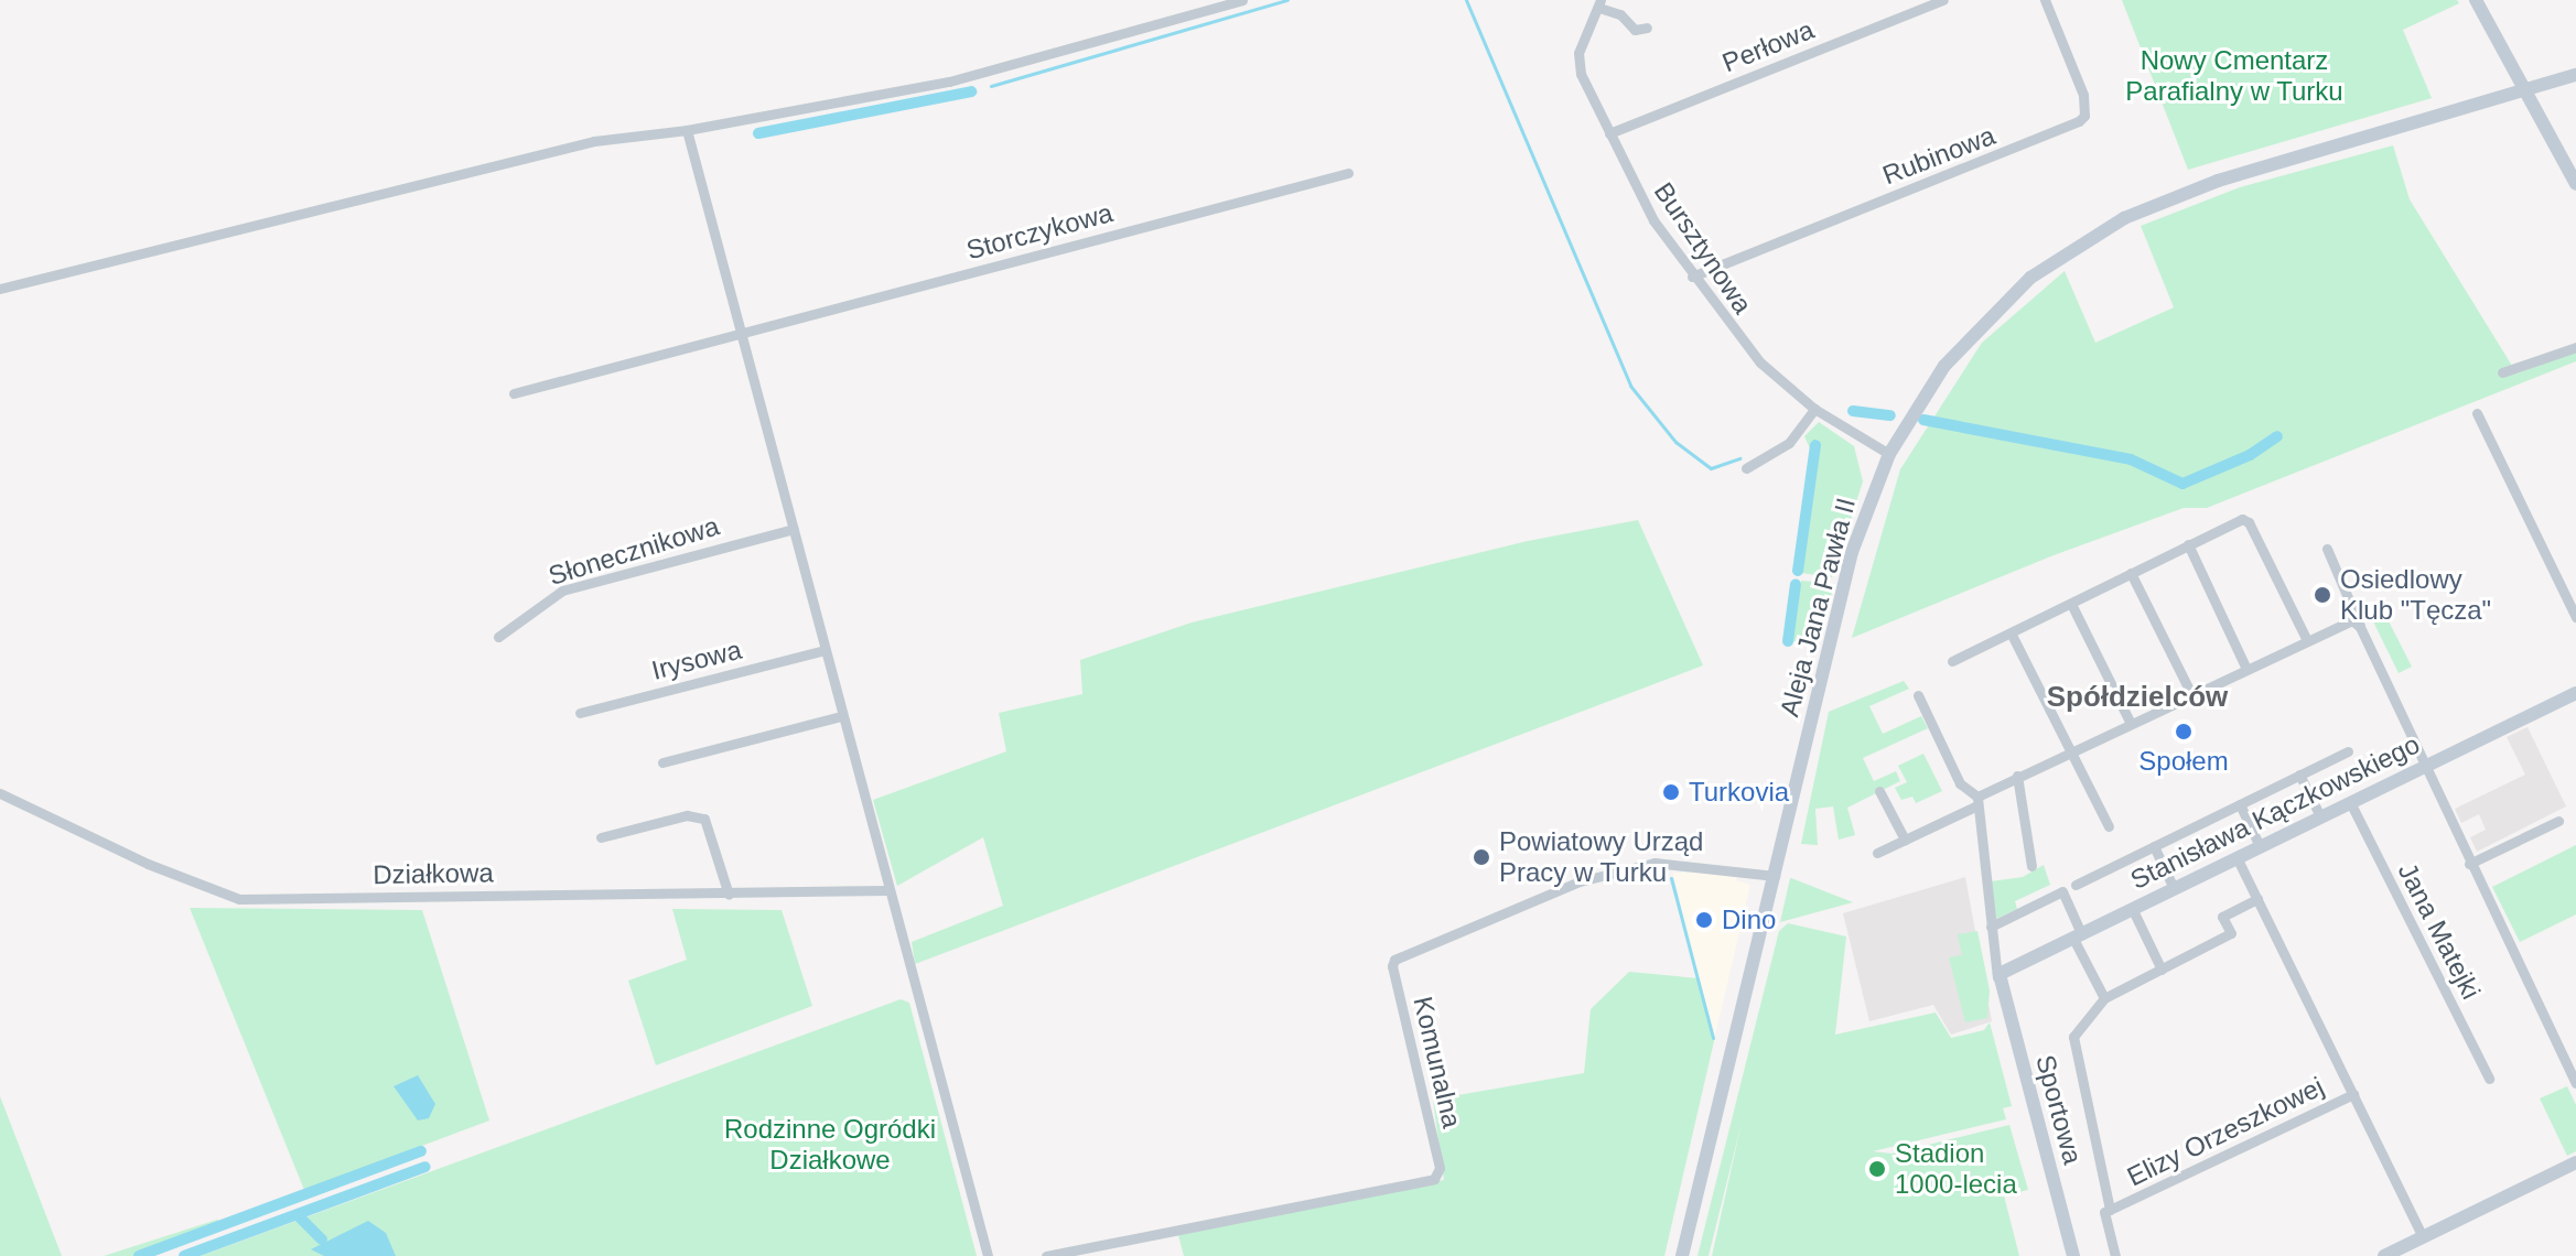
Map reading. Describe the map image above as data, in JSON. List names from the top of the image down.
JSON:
{
  "streets": {
    "main road": ["Aleja Jana Pawła II", "Stanisława Kączkowskiego", "Sportowa"],
    "street": [
      "Perłowa",
      "Rubinowa",
      "Storczykowa",
      "Bursztynowa",
      "Słonecznikowa",
      "Irysowa",
      "Działkowa",
      "Jana Matejki",
      "Komunalna",
      "Elizy Orzeszkowej"
    ]
  },
  "crossings": [
    ["Perłowa", "Bursztynowa"],
    ["Rubinowa", "Bursztynowa"],
    ["Bursztynowa", "Aleja Jana Pawła II"],
    ["Aleja Jana Pawła II", "Komunalna"],
    ["Stanisława Kączkowskiego", "Jana Matejki"],
    ["Stanisława Kączkowskiego", "Sportowa"]
  ],
  "districts": ["Spółdzielców"],
  "parks": ["Nowy Cmentarz Parafialny w Turku", "Rodzinne Ogródki Działkowe"],
  "places": [
    "Osiedlowy Klub \"Tęcza\"",
    "Społem",
    "Turkovia",
    "Powiatowy Urząd Pracy w Turku",
    "Dino",
    "Stadion 1000-lecia"
  ]
}
